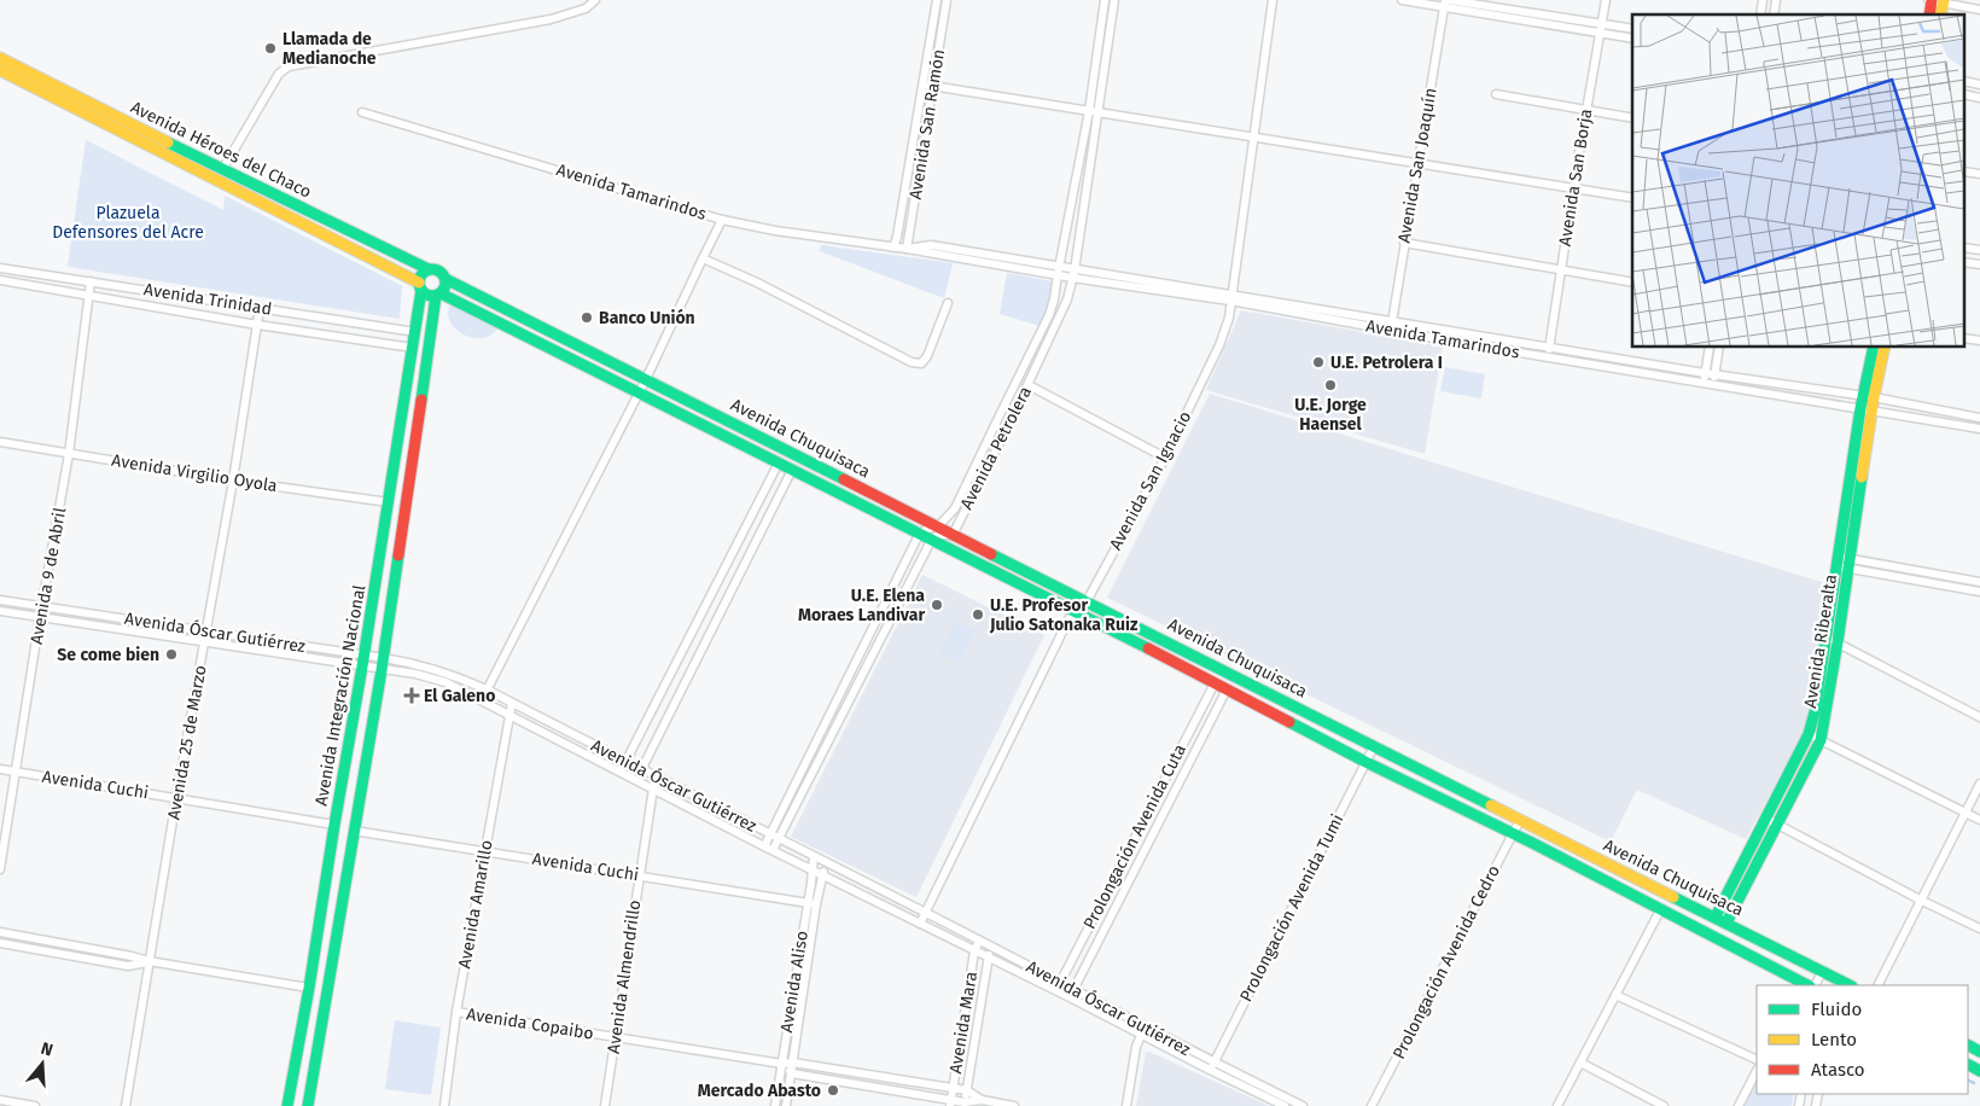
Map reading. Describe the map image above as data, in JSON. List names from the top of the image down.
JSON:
{
  "streets": {
    "main road": [
      "Avenida Héroes del Chaco",
      "Avenida Chuquisaca",
      "Avenida Riberalta",
      "Avenida Integración Nacional"
    ],
    "street": [
      "Avenida San Ramón",
      "Avenida San Joaquín",
      "Avenida San Borja",
      "Avenida Tamarindos",
      "Avenida Trinidad",
      "Avenida Petrolera",
      "Avenida Virgilio Oyola",
      "Avenida San Ignacio",
      "Avenida 9 de Abril",
      "Avenida Óscar Gutiérrez",
      "Avenida 25 de Marzo",
      "Avenida Cuchi",
      "Prolongación Avenida Cuta",
      "Avenida Amarillo",
      "Prolongación Avenida Tumi",
      "Prolongación Avenida Cedro",
      "Avenida Almendrillo",
      "Avenida Aliso",
      "Avenida Mara",
      "Avenida Copaibo"
    ]
  },
  "crossings": [
    ["Avenida San Ramón", "Avenida Tamarindos"],
    ["Avenida Héroes del Chaco", "Avenida Chuquisaca"],
    ["Avenida Héroes del Chaco", "Avenida Integración Nacional"],
    ["Avenida San Joaquín", "Avenida Tamarindos"],
    ["Avenida San Borja", "Avenida Tamarindos"],
    ["Avenida Tamarindos", "Avenida Petrolera"],
    ["Avenida Tamarindos", "Avenida San Ignacio"],
    ["Avenida Tamarindos", "Avenida Riberalta"],
    ["Avenida Trinidad", "Avenida 9 de Abril"],
    ["Avenida Trinidad", "Avenida Integración Nacional"],
    ["Avenida Trinidad", "Avenida 25 de Marzo"],
    ["Avenida Chuquisaca", "Avenida Petrolera"],
    ["Avenida Chuquisaca", "Avenida San Ignacio"],
    ["Avenida Chuquisaca", "Avenida Riberalta"],
    ["Avenida Chuquisaca", "Avenida Integración Nacional"],
    ["Avenida Chuquisaca", "Prolongación Avenida Cuta"],
    ["Avenida Chuquisaca", "Prolongación Avenida Tumi"],
    ["Avenida Chuquisaca", "Prolongación Avenida Cedro"],
    ["Avenida Virgilio Oyola", "Avenida 9 de Abril"],
    ["Avenida Virgilio Oyola", "Avenida Integración Nacional"],
    ["Avenida Virgilio Oyola", "Avenida 25 de Marzo"],
    ["Avenida San Ignacio", "Avenida Óscar Gutiérrez"],
    ["Avenida 9 de Abril", "Avenida Óscar Gutiérrez"],
    ["Avenida 9 de Abril", "Avenida Cuchi"],
    ["Avenida Óscar Gutiérrez", "Avenida Integración Nacional"],
    ["Avenida Óscar Gutiérrez", "Avenida 25 de Marzo"],
    ["Avenida Óscar Gutiérrez", "Prolongación Avenida Cuta"],
    ["Avenida Óscar Gutiérrez", "Avenida Amarillo"],
    ["Avenida Óscar Gutiérrez", "Prolongación Avenida Tumi"],
    ["Avenida Óscar Gutiérrez", "Avenida Almendrillo"],
    ["Avenida Óscar Gutiérrez", "Avenida Aliso"],
    ["Avenida Óscar Gutiérrez", "Avenida Mara"],
    ["Avenida Integración Nacional", "Avenida Cuchi"],
    ["Avenida 25 de Marzo", "Avenida Cuchi"],
    ["Avenida Cuchi", "Avenida Amarillo"],
    ["Avenida Cuchi", "Avenida Almendrillo"],
    ["Avenida Cuchi", "Avenida Aliso"],
    ["Avenida Amarillo", "Avenida Copaibo"],
    ["Avenida Almendrillo", "Avenida Copaibo"],
    ["Avenida Aliso", "Avenida Copaibo"],
    ["Avenida Mara", "Avenida Copaibo"]
  ],
  "parks": ["Plazuela Defensores del Acre"],
  "places": {
    "other": [
      "Llamada de Medianoche",
      "Banco Unión",
      "U.E. Petrolera I",
      "U.E. Jorge Haensel",
      "U.E. Elena Moraes Landivar",
      "U.E. Profesor Julio Satonaka Ruiz",
      "Se come bien",
      "Mercado Abasto"
    ],
    "health": ["El Galeno"]
  },
  "legend": ["Fluido", "Lento", "Atasco"],
  "north": "top"
}
